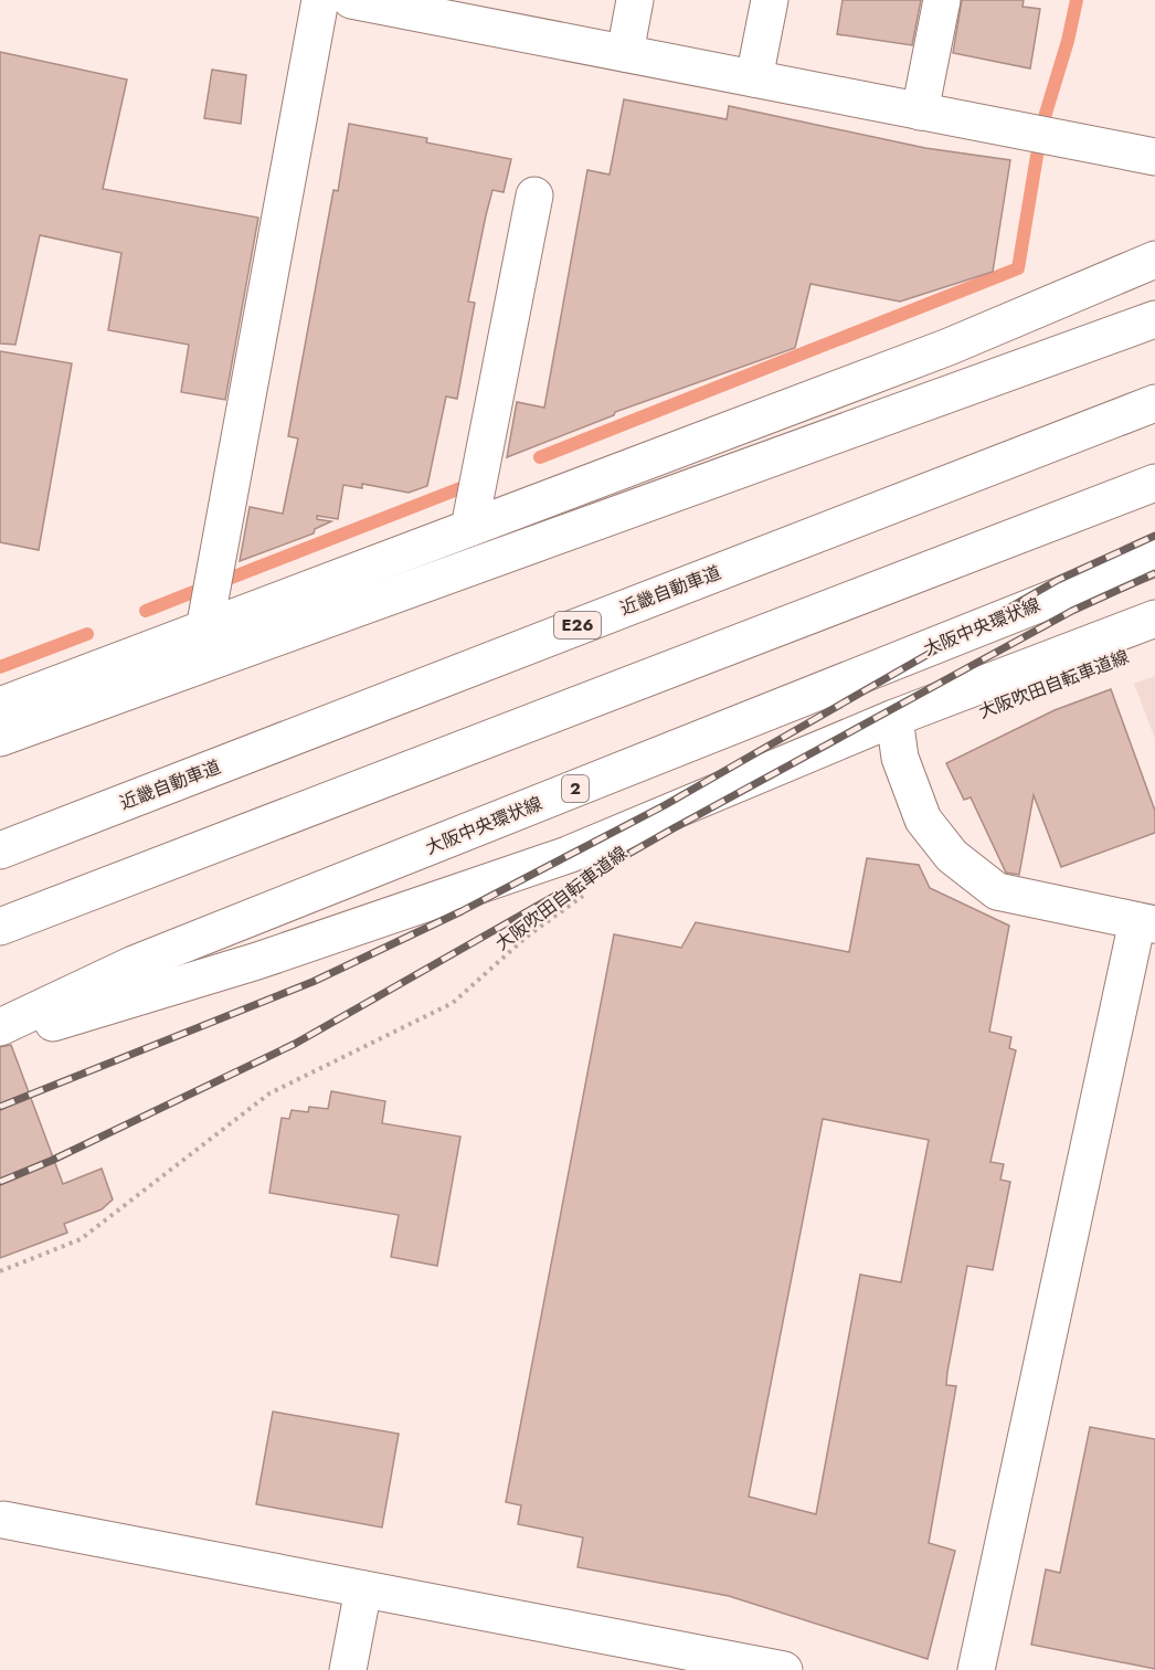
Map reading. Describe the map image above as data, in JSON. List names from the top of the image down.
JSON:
{
  "streets": {
    "main road": [
      "近畿自動車道",
      "E26",
      "大阪中央環状線",
      "2"
    ],
    "path": ["大阪吹田自転車道線"]
  }
}
